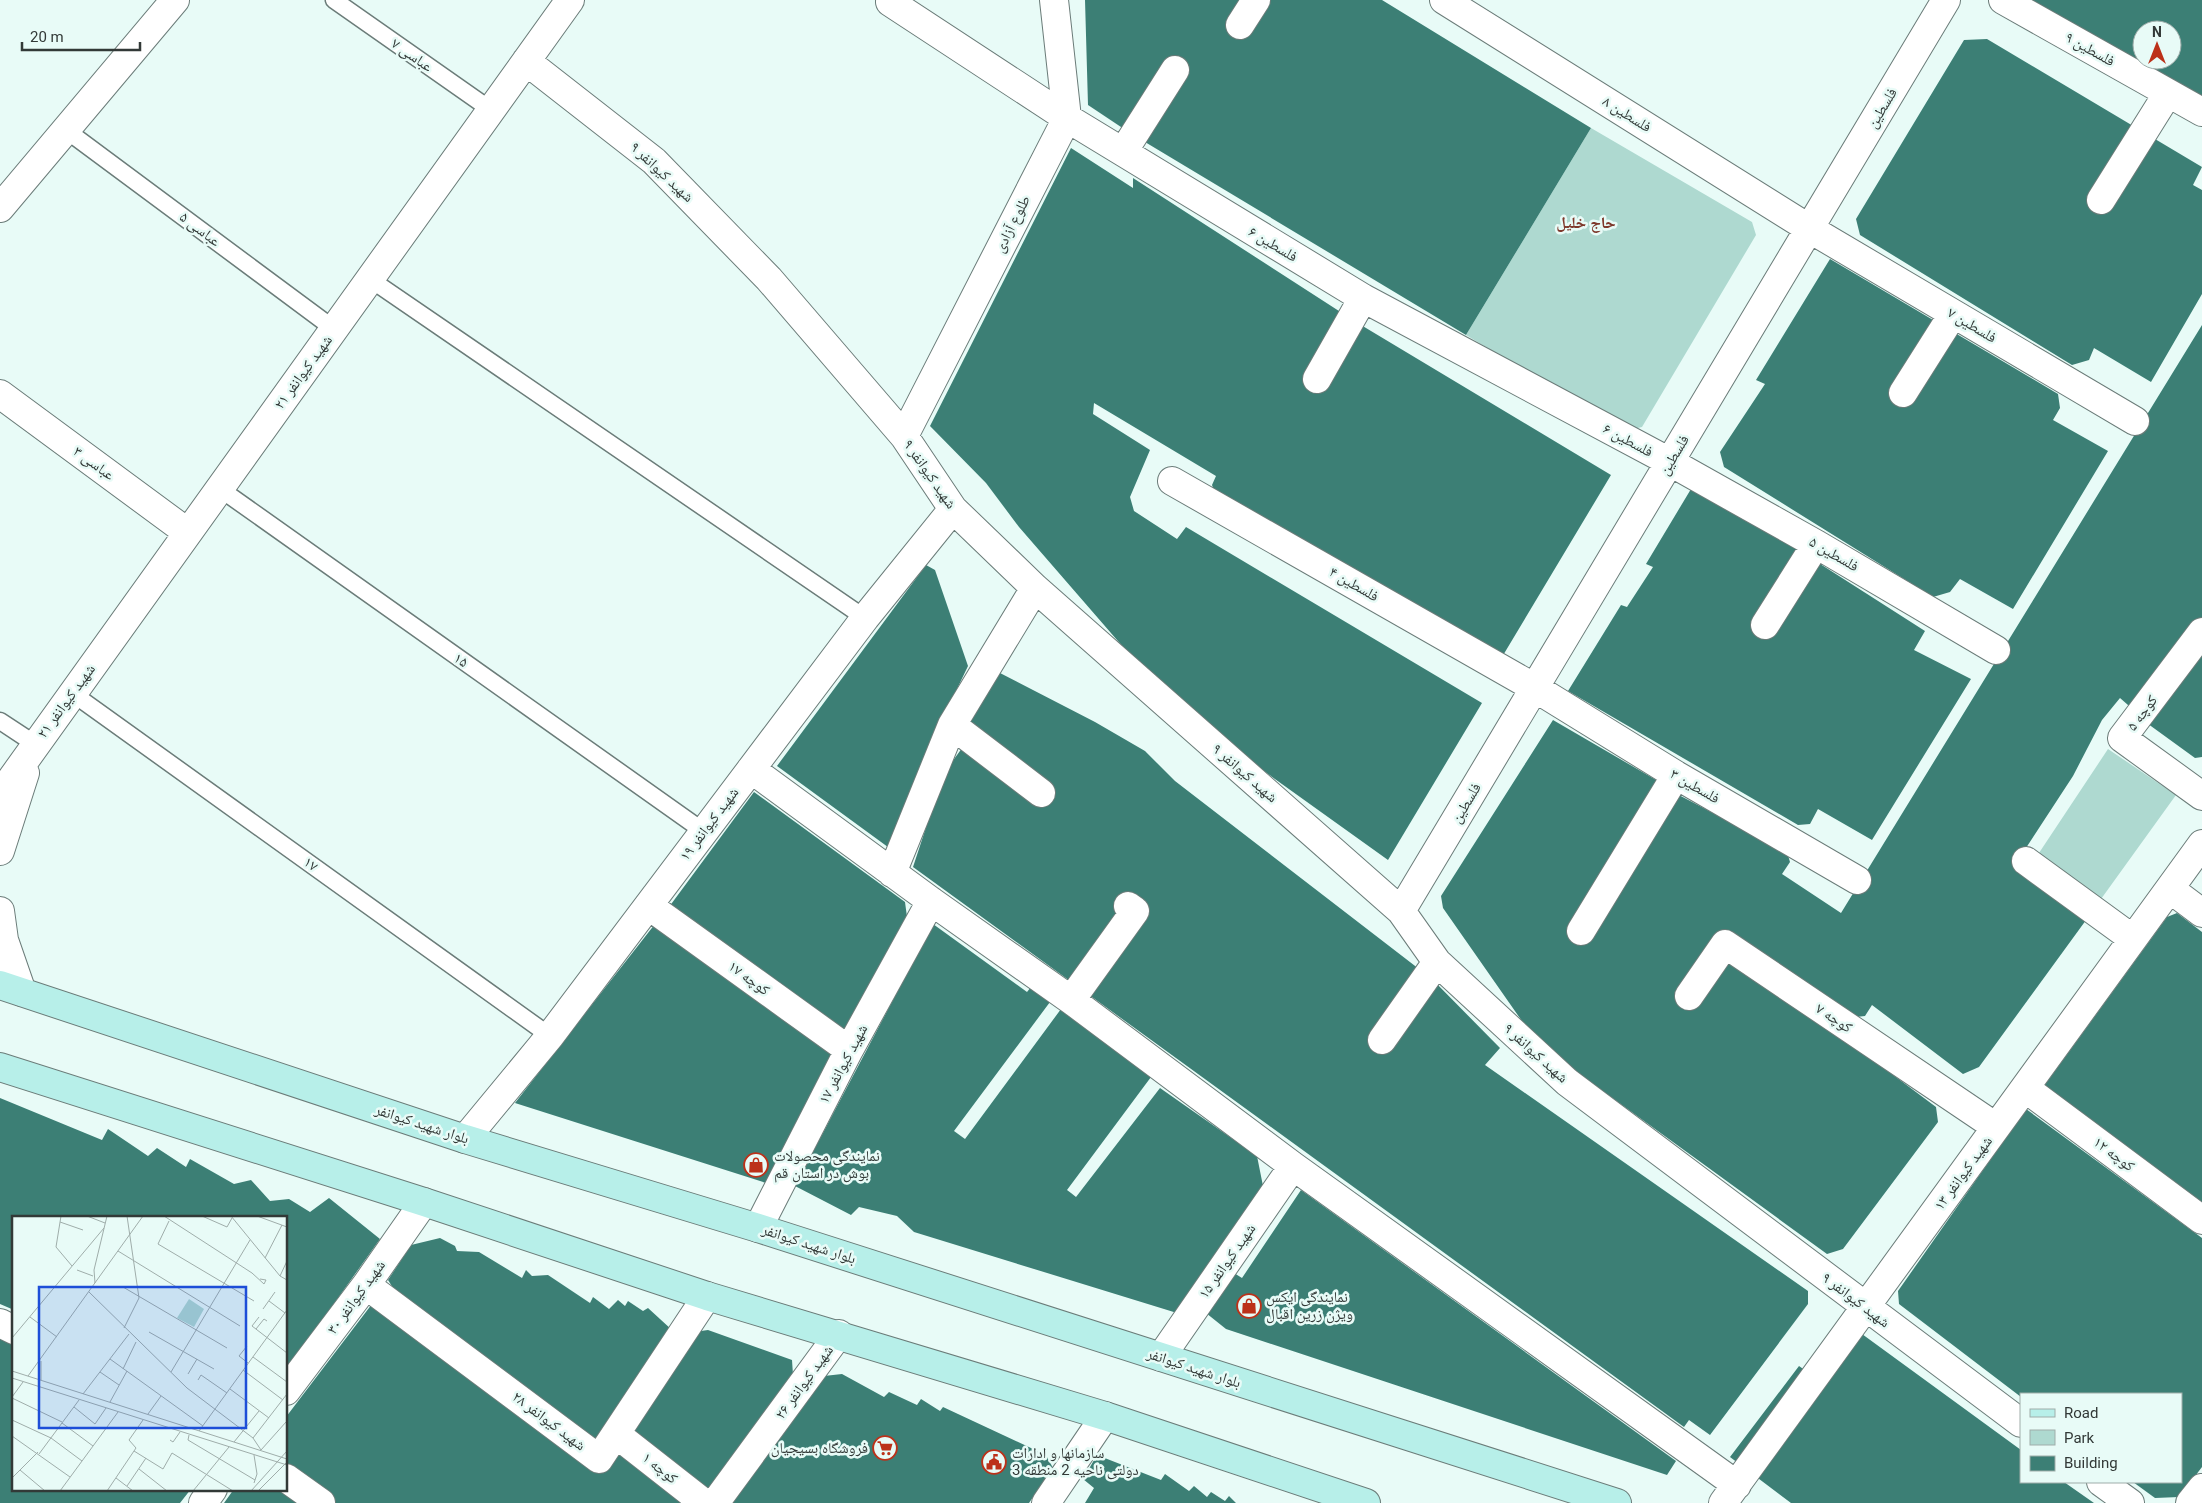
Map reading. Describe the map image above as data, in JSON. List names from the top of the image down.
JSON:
{
  "streets": {
    "main road": ["بلوار شهید کیوانفر"],
    "street": [
      "فلسطین ۹",
      "فلسطین",
      "فلسطین ۸",
      "شهید کیوانفر ۹",
      "طلوع آزادی",
      "فلسطین ۶",
      "فلسطین ۷",
      "شهید کیوانفر ۲۱",
      "عباسی ۳",
      "فلسطین ۵",
      "فلسطین ۴",
      "کوچه ۵",
      "فلسطین ۳",
      "شهید کیوانفر ۱۹",
      "کوچه ۱۷",
      "کوچه ۷",
      "شهید کیوانفر ۱۷",
      "کوچه ۱۲",
      "شهید کیوانفر ۱۳",
      "شهید کیوانفر ۱۵",
      "شهید کیوانفر ۳۰",
      "شهید کیوانفر ۲۶",
      "شهید کیوانفر ۲۸",
      "کوچه ۱"
    ],
    "lane": [
      "عباسی ۷",
      "عباسی ۵",
      "۱۵",
      "۱۷"
    ]
  },
  "crossings": [
    ["عباسی ۷", "شهید کیوانفر ۲۱"],
    ["فلسطین", "فلسطین ۸"],
    ["فلسطین", "شهید کیوانفر ۹"],
    ["فلسطین", "فلسطین ۶"],
    ["فلسطین", "فلسطین ۷"],
    ["فلسطین", "فلسطین ۵"],
    ["فلسطین", "فلسطین ۴"],
    ["فلسطین", "فلسطین ۳"],
    ["فلسطین ۸", "فلسطین ۷"],
    ["شهید کیوانفر ۹", "طلوع آزادی"],
    ["شهید کیوانفر ۹", "شهید کیوانفر ۲۱"],
    ["شهید کیوانفر ۹", "شهید کیوانفر ۱۹"],
    ["شهید کیوانفر ۹", "شهید کیوانفر ۱۳"],
    ["طلوع آزادی", "فلسطین ۶"],
    ["عباسی ۵", "شهید کیوانفر ۲۱"],
    ["فلسطین ۶", "فلسطین ۵"],
    ["شهید کیوانفر ۲۱", "عباسی ۳"],
    ["شهید کیوانفر ۲۱", "۱۵"],
    ["شهید کیوانفر ۲۱", "۱۷"],
    ["فلسطین ۴", "فلسطین ۳"],
    ["۱۵", "شهید کیوانفر ۱۹"],
    ["شهید کیوانفر ۱۹", "۱۷"],
    ["شهید کیوانفر ۱۹", "کوچه ۱۷"],
    ["شهید کیوانفر ۱۹", "بلوار شهید کیوانفر"],
    ["کوچه ۱۷", "شهید کیوانفر ۱۷"],
    ["کوچه ۷", "شهید کیوانفر ۱۳"],
    ["شهید کیوانفر ۱۷", "بلوار شهید کیوانفر"],
    ["بلوار شهید کیوانفر", "شهید کیوانفر ۱۵"],
    ["کوچه ۱۲", "شهید کیوانفر ۱۳"],
    ["شهید کیوانفر ۳۰", "شهید کیوانفر ۲۸"],
    ["شهید کیوانفر ۲۸", "کوچه ۱"]
  ],
  "districts": ["حاج خلیل"],
  "places": {
    "shop": ["نمایندگی محصولات بوش در استان قم", "نمایندگی ایکس ویژن زرین اقبال"],
    "supermarket": ["فروشگاه بسیجیان"],
    "public building": ["سازمانها و ادارات دولتی ناحیه 2 منطقه 3"]
  },
  "legend": ["Road", "Park", "Building"],
  "scale_bar": "20 m",
  "north": "top"
}
